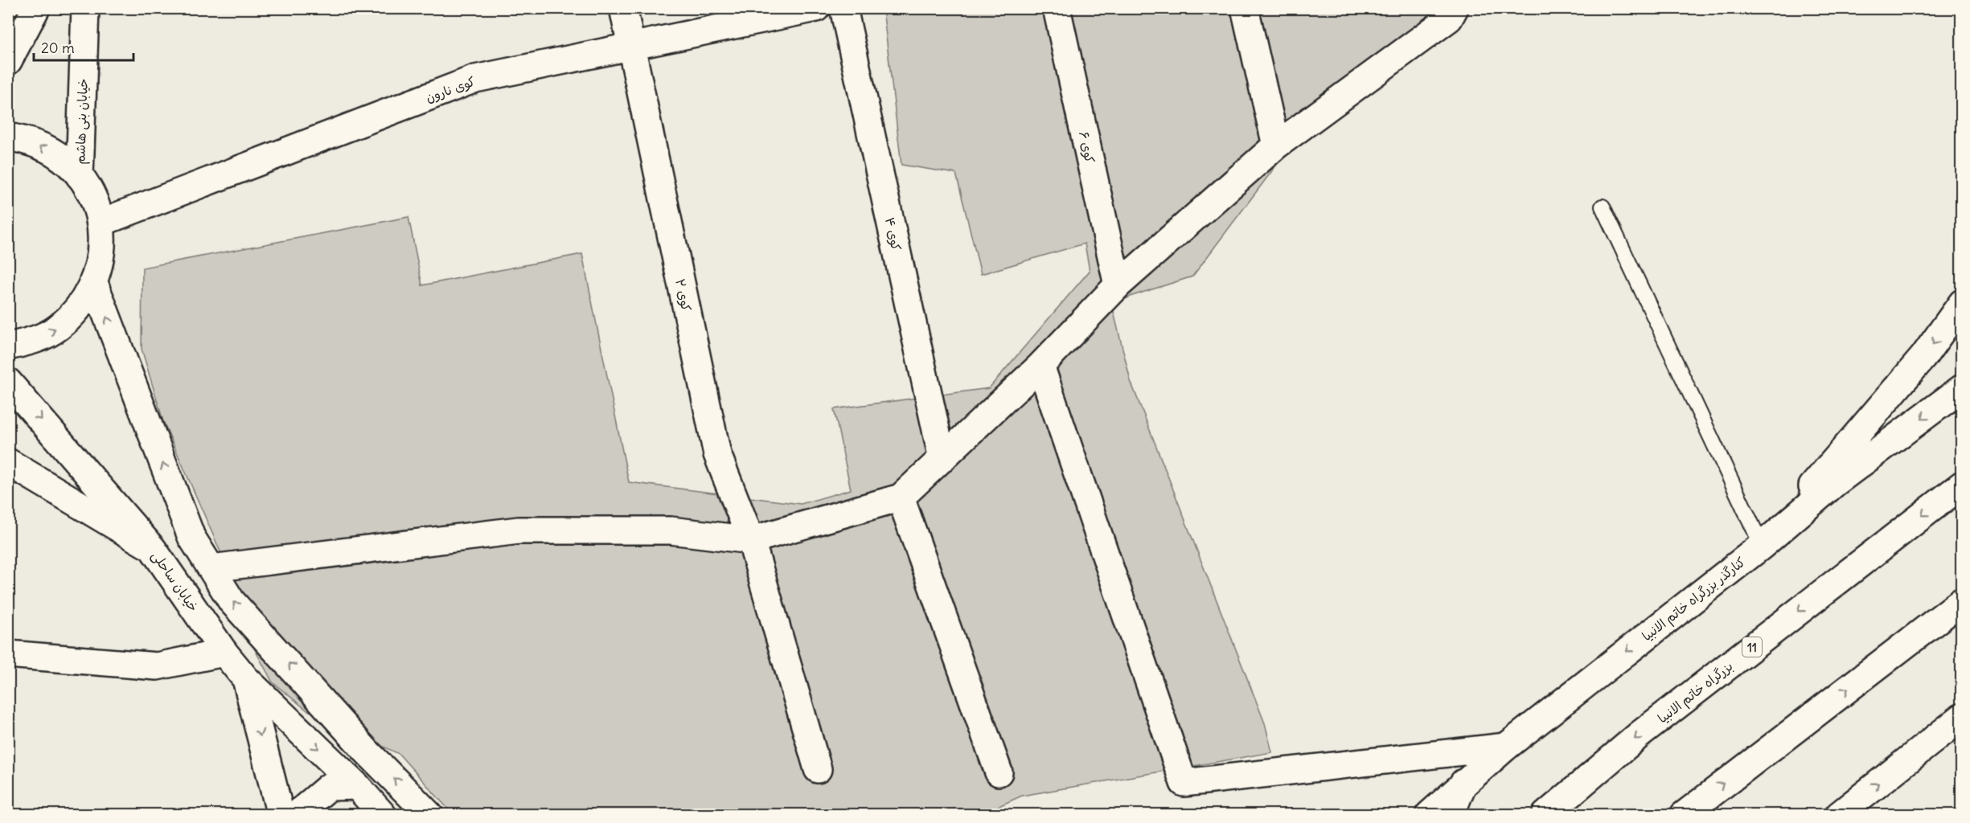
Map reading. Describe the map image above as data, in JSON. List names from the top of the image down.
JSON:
{
  "streets": {
    "main road": [
      "کوی نارون",
      "خیابان بنی هاشم",
      "کوی ۶",
      "کوی ۴",
      "کوی ۲",
      "خیابان ساحلی",
      "کنارگذر بزرگراه خاتم الانبیا",
      "11",
      "بزرگراه خاتم الانبیا"
    ]
  },
  "crossings": [
    ["کوی نارون", "کوی ۲"]
  ],
  "scale_bar": "20 m"
}
